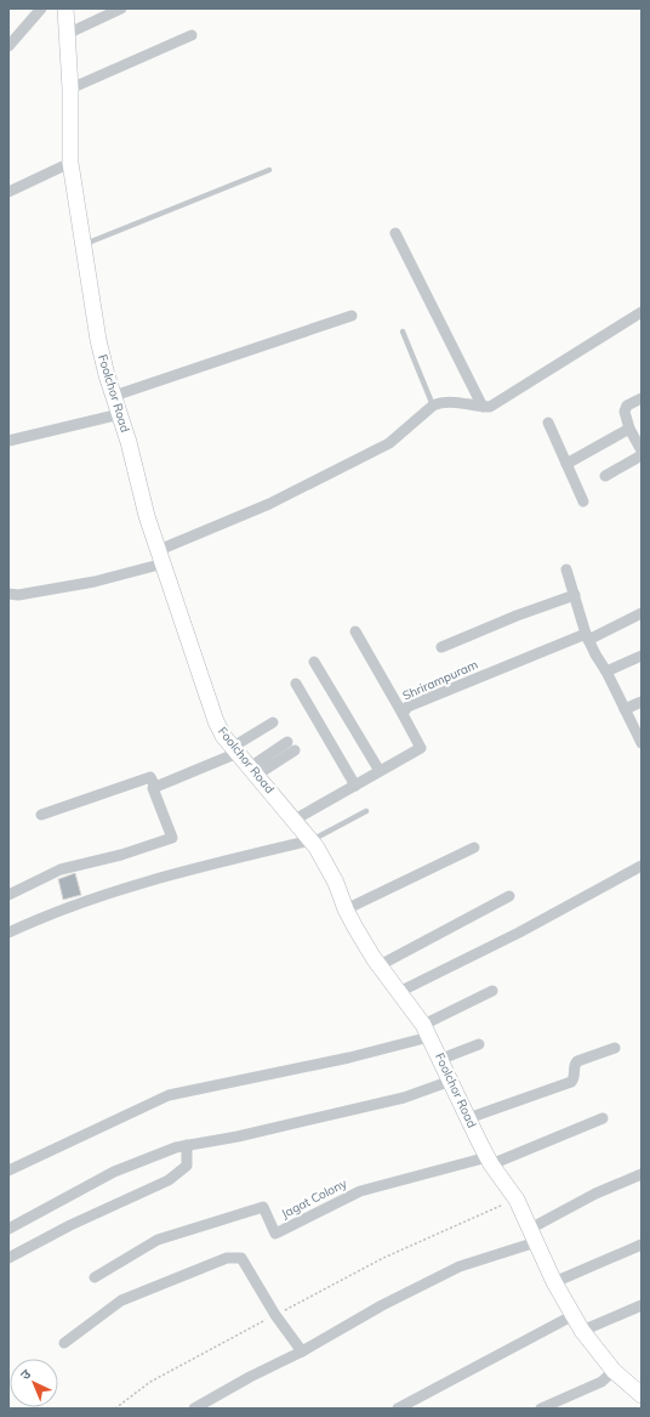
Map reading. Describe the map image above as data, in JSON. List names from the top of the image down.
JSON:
{
  "streets": {
    "street": ["Foolchor Road", "Shrirampuram", "Jagat Colony"]
  },
  "crossings": [
    ["Foolchor Road", "Shrirampuram"],
    ["Foolchor Road", "Jagat Colony"]
  ],
  "north": "top left"
}
